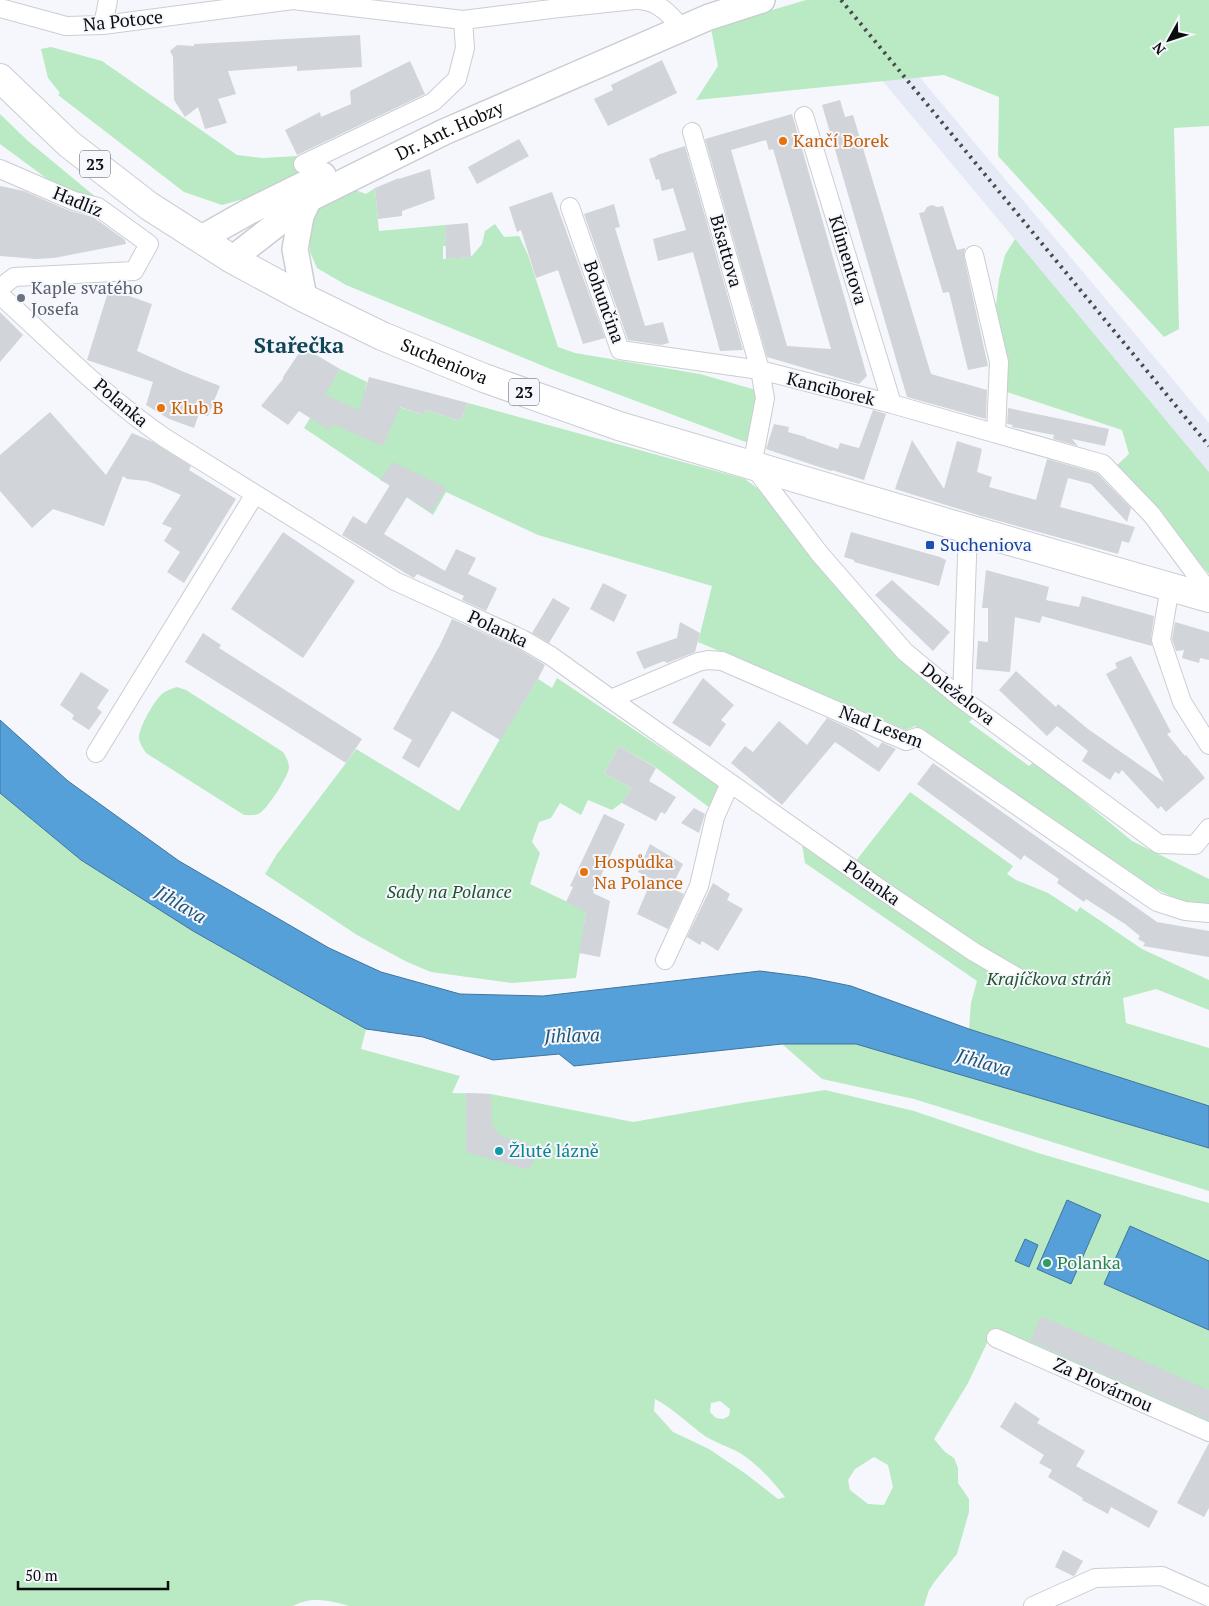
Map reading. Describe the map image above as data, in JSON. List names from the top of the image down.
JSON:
{
  "streets": {
    "main road": ["Dr. Ant. Hobzy", "23", "Sucheniova"],
    "street": [
      "Na Potoce",
      "Hadlíz",
      "Bisattova",
      "Klimentova",
      "Bohunčina",
      "Kanciborek",
      "Polanka",
      "Doleželova",
      "Nad Lesem",
      "Za Plovárnou"
    ]
  },
  "crossings": [
    ["Na Potoce", "Dr. Ant. Hobzy"],
    ["Dr. Ant. Hobzy", "Sucheniova"],
    ["Bisattova", "Bohunčina"],
    ["Bisattova", "Kanciborek"],
    ["Klimentova", "Kanciborek"],
    ["Bohunčina", "Kanciborek"],
    ["Sucheniova", "Kanciborek"],
    ["Sucheniova", "Doleželova"],
    ["Kanciborek", "Doleželova"],
    ["Polanka", "Nad Lesem"]
  ],
  "districts": ["Stařečka"],
  "water": ["Jihlava"],
  "parks": ["Sady na Polance", "Krajíčkova stráň"],
  "places": {
    "other": [
      "Kančí Borek",
      "Kaple svatého Josefa",
      "Klub B",
      "Hospůdka Na Polance",
      "Žluté lázně",
      "Polanka"
    ],
    "transit": ["Sucheniova"]
  },
  "scale_bar": "50 m",
  "north": "bottom left"
}
